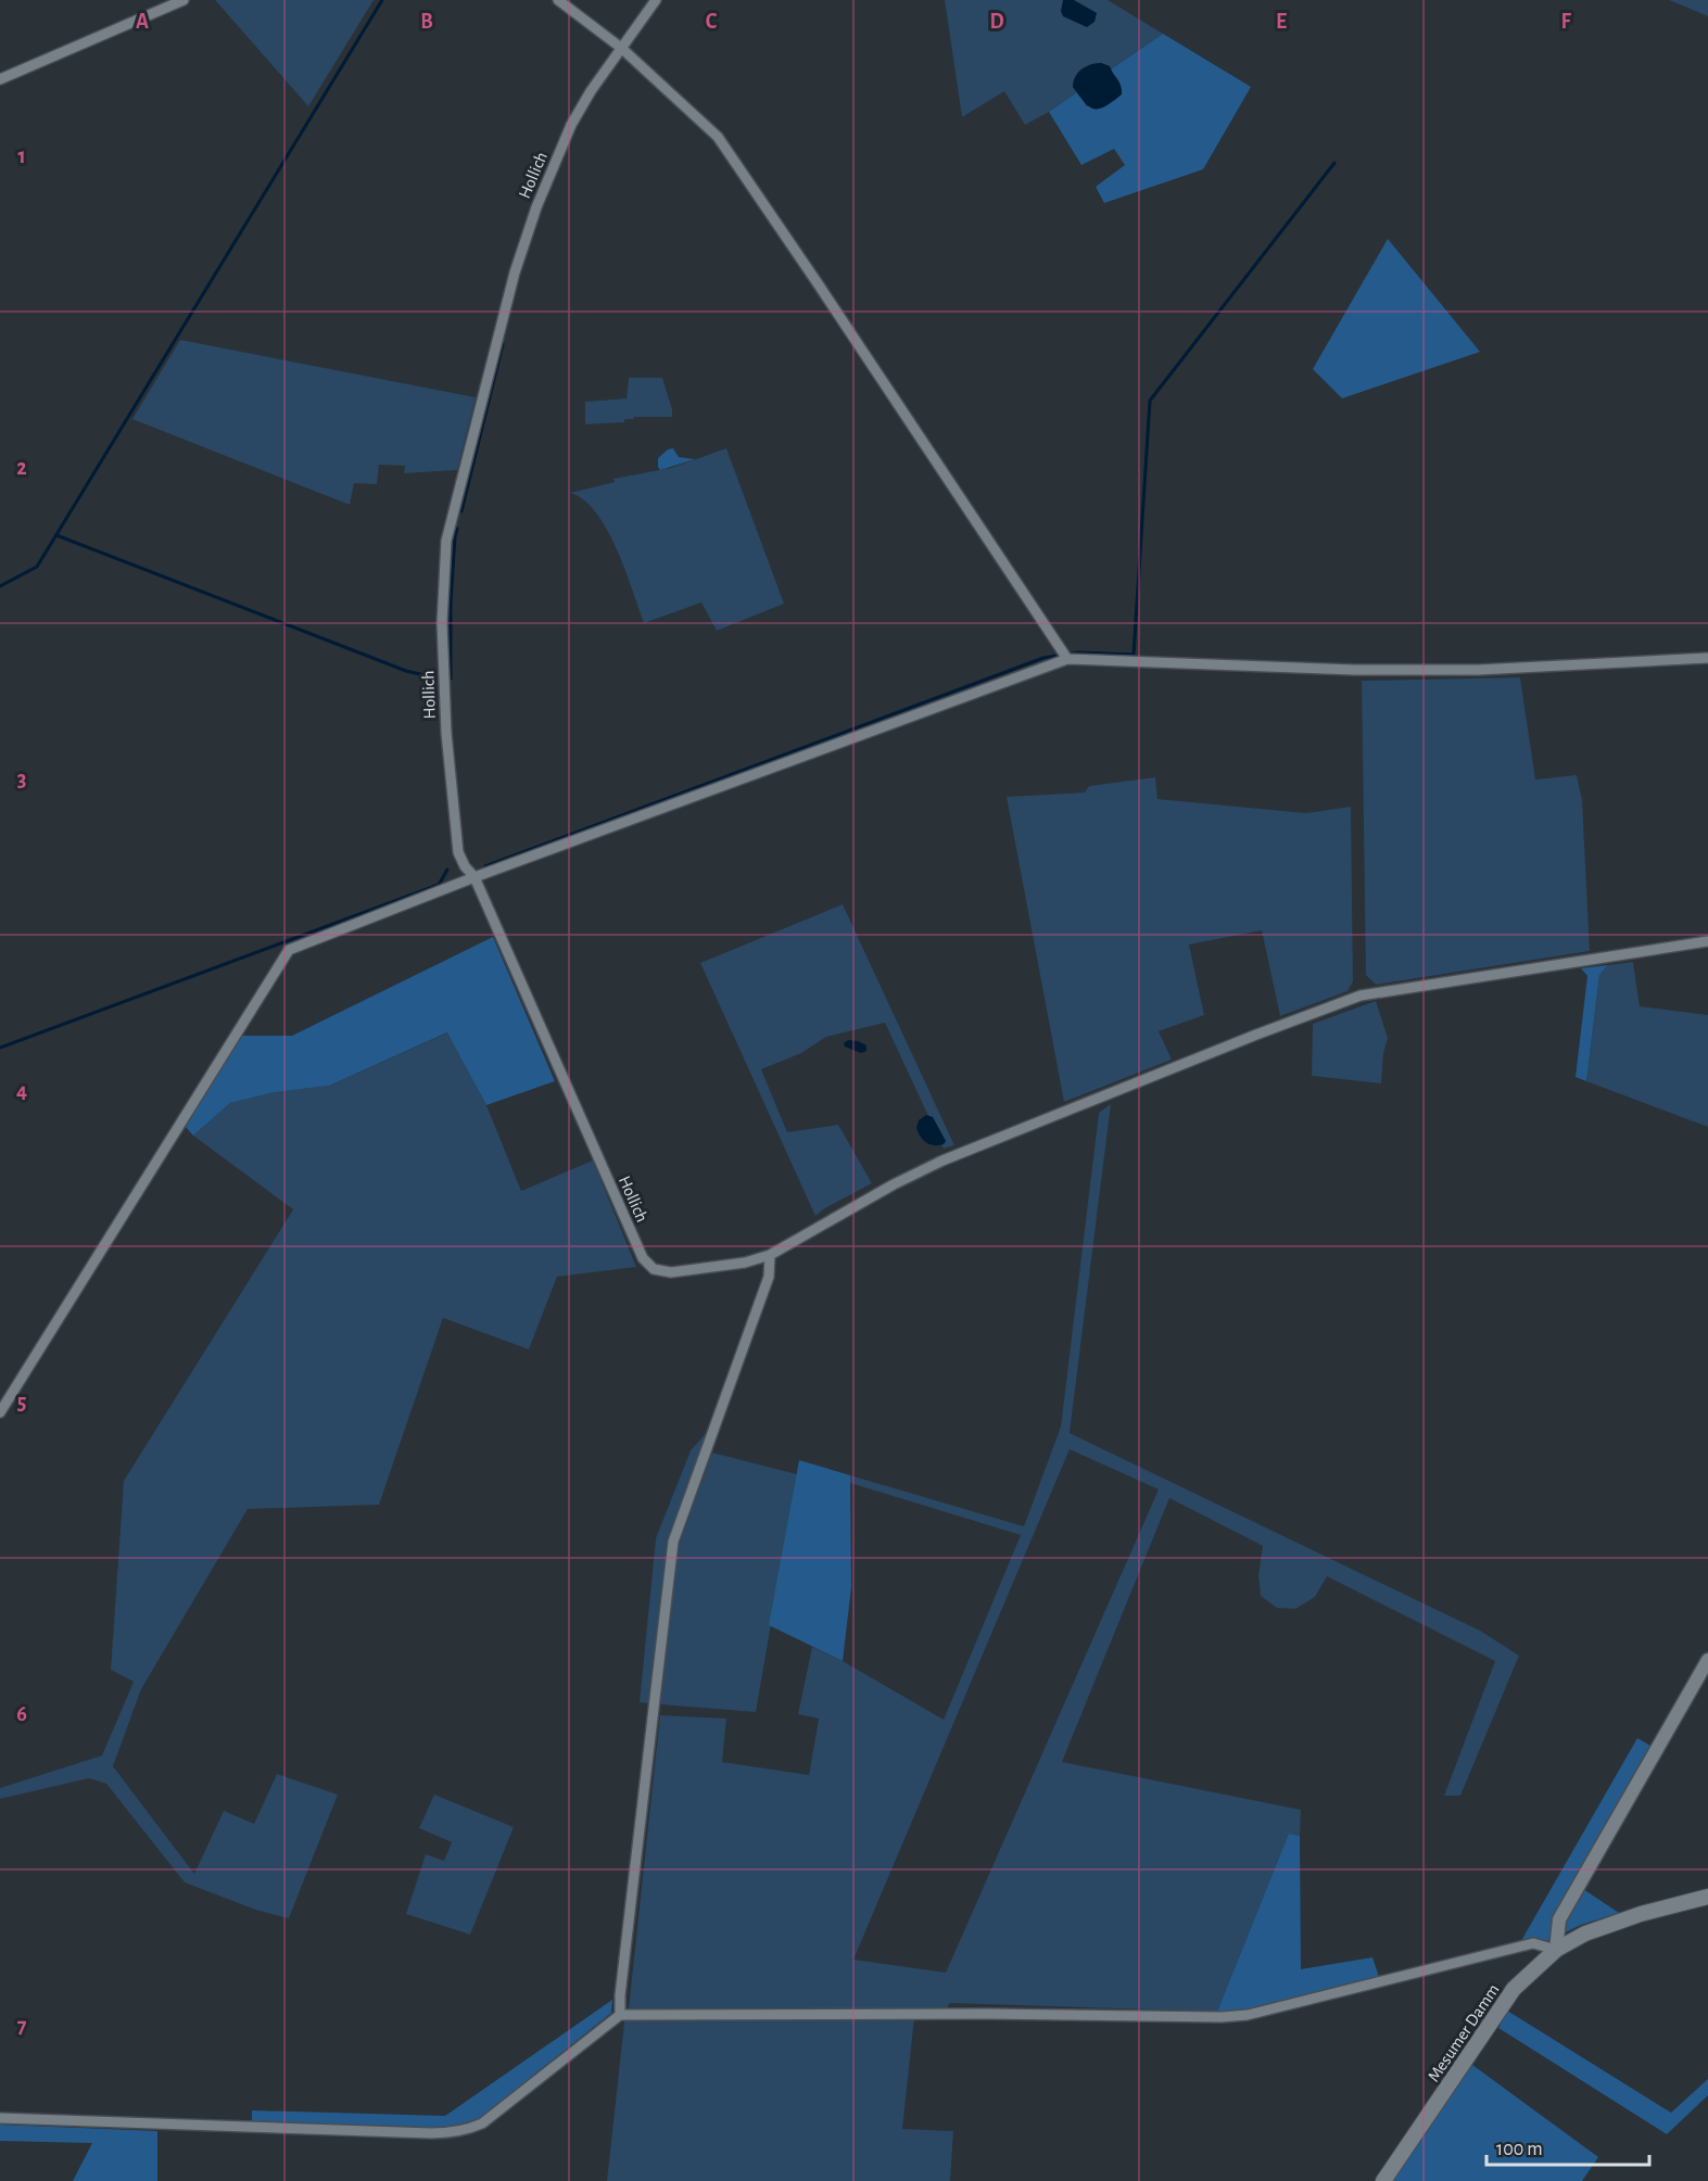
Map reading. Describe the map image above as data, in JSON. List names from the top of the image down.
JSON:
{
  "streets": {
    "main road": ["Mesumer Damm"],
    "street": ["Hollich"]
  },
  "scale_bar": "100 m",
  "grid": {
    "columns": [
      "A",
      "B",
      "C",
      "D",
      "E",
      "F"
    ],
    "rows": [
      "1",
      "2",
      "3",
      "4",
      "5",
      "6",
      "7"
    ]
  }
}
